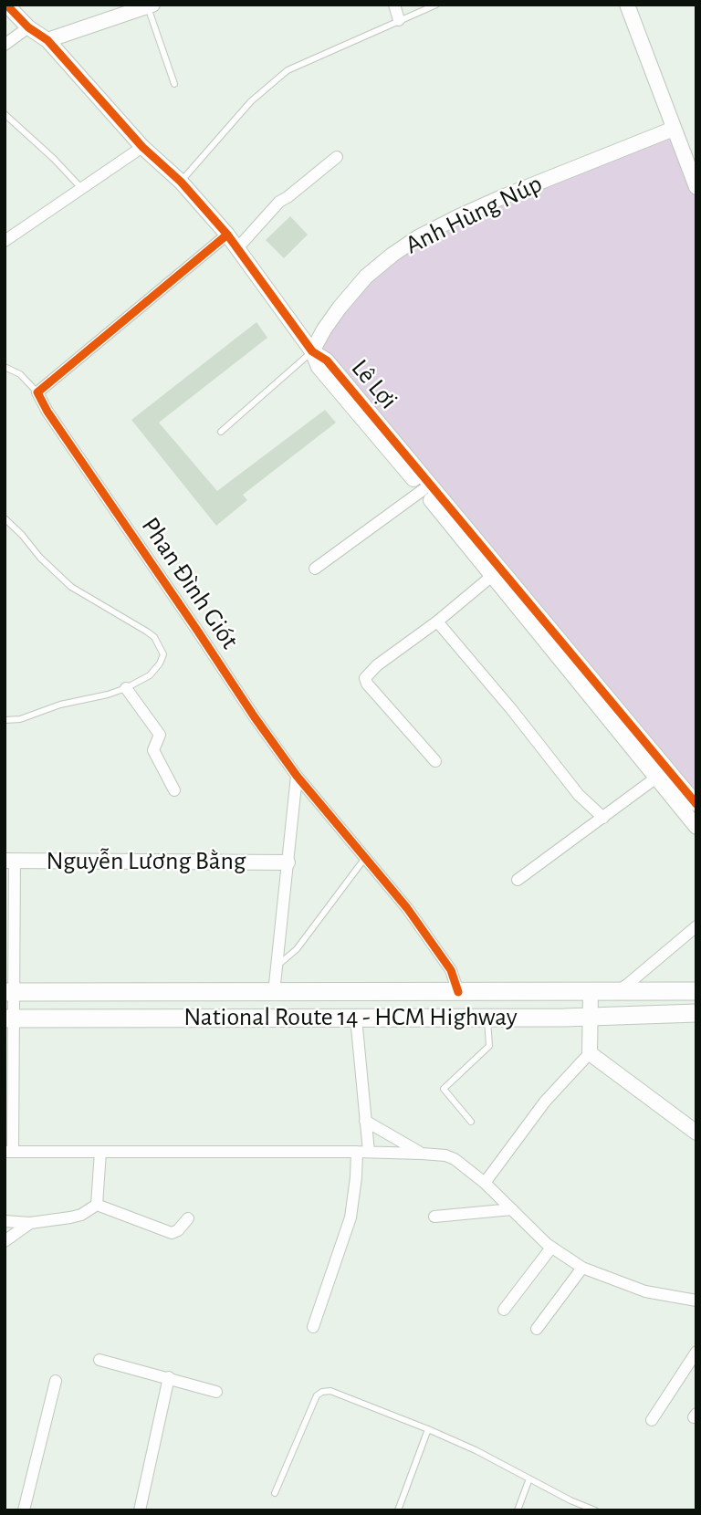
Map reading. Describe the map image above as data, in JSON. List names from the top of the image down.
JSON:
{
  "streets": {
    "main road": ["National Route 14 - HCM Highway"],
    "street": [
      "Anh Hùng Núp",
      "Lê Lợi",
      "Phan Đình Giót",
      "Nguyễn Lương Bằng"
    ]
  },
  "crossings": [
    ["Anh Hùng Núp", "Lê Lợi"],
    ["Phan Đình Giót", "National Route 14 - HCM Highway"]
  ]
}
